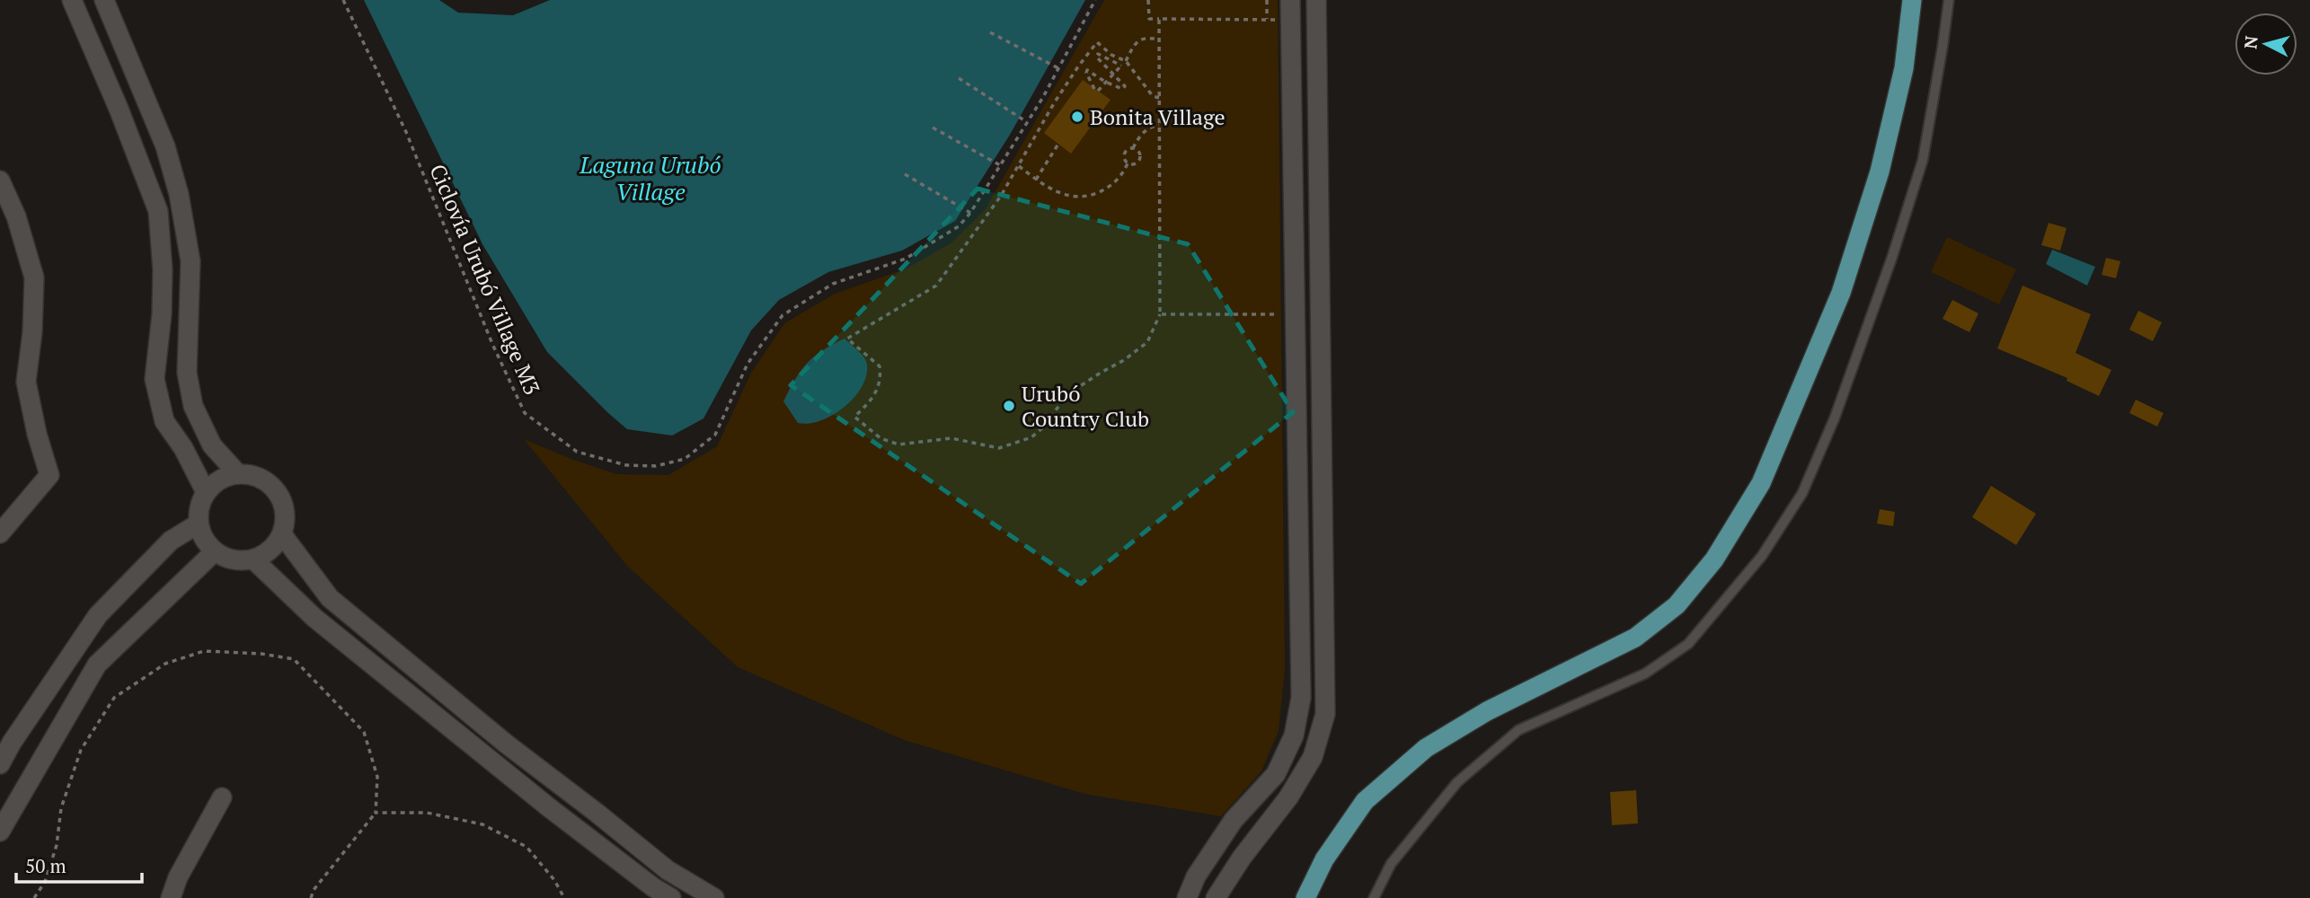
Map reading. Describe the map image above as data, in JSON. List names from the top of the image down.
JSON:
{
  "streets": {
    "path": ["Ciclovía Urubó Village M3"]
  },
  "water": ["Laguna Urubó Village"],
  "places": ["Bonita Village", "Urubó Country Club"],
  "scale_bar": "50 m",
  "north": "left"
}
